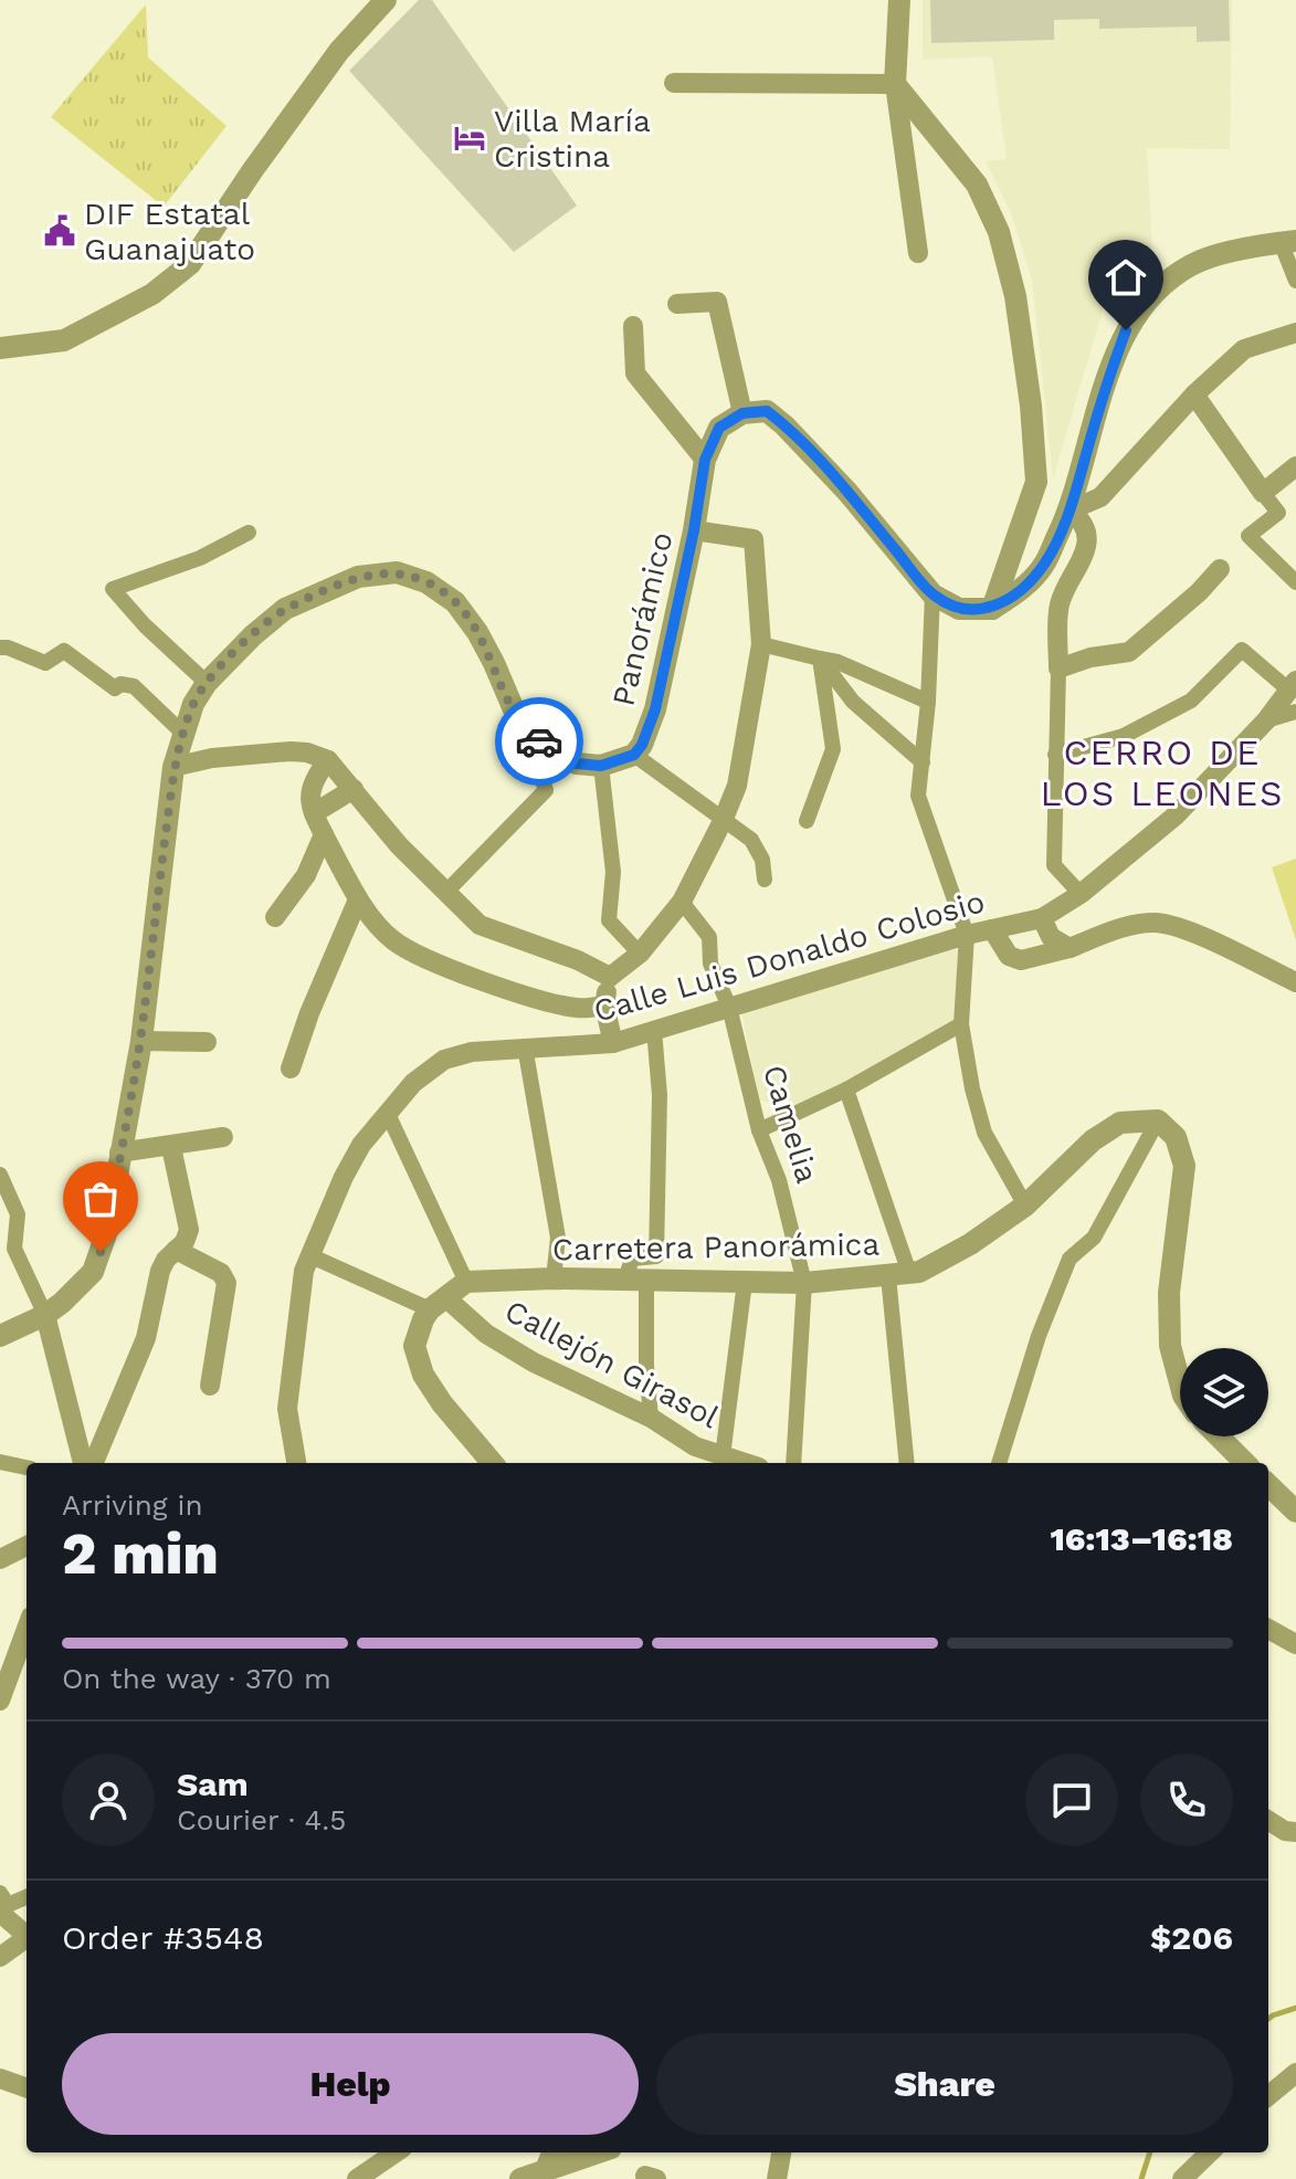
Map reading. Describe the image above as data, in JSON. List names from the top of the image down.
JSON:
{
  "streets": {
    "street": [
      "Panorámico",
      "Calle Luis Donaldo Colosio",
      "Camelia",
      "Carretera Panorámica",
      "Callejón Girasol"
    ]
  },
  "crossings": [
    ["Calle Luis Donaldo Colosio", "Camelia"],
    ["Camelia", "Carretera Panorámica"]
  ],
  "districts": ["CERRO DE LOS LEONES"],
  "places": {
    "hotel": ["Villa María Cristina"],
    "public building": ["DIF Estatal Guanajuato"]
  },
  "page": {
    "heading": ["2 min", "Arriving in", "16:13–16:18"],
    "panel": [
      "Sam",
      "Courier · 4.5",
      "Order #3548",
      "$206"
    ],
    "bar": "On the way · 370 m",
    "buttons": ["Help", "Share"]
  }
}
